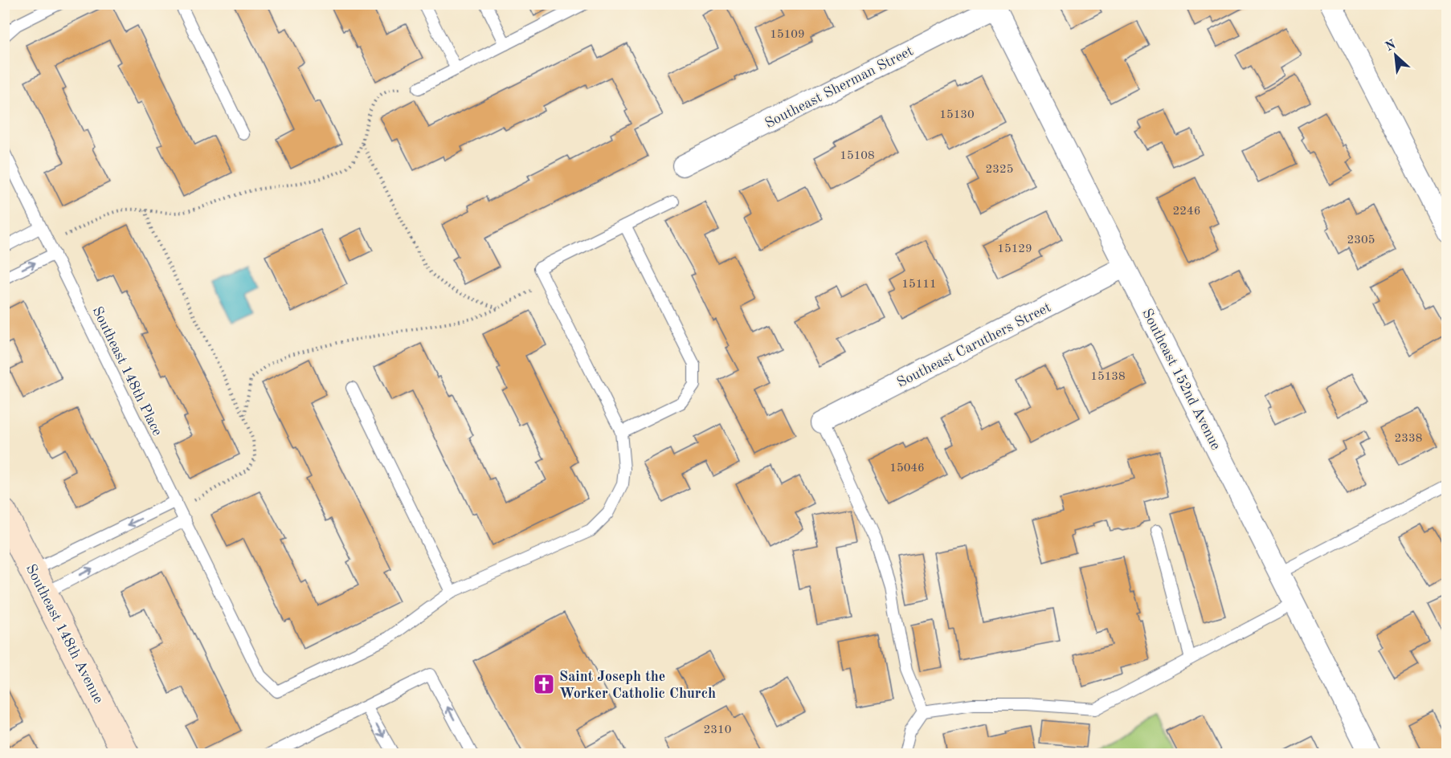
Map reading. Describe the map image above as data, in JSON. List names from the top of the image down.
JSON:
{
  "streets": {
    "main road": ["Southeast 148th Avenue"],
    "street": ["Southeast Sherman Street", "Southeast Caruthers Street", "Southeast 152nd Avenue"],
    "lane": ["Southeast 148th Place"]
  },
  "crossings": [
    ["Southeast Sherman Street", "Southeast 152nd Avenue"],
    ["Southeast Caruthers Street", "Southeast 152nd Avenue"]
  ],
  "places": {
    "church": ["Saint Joseph the Worker Catholic Church"]
  },
  "house_numbers": [
    "15109",
    "15130",
    "15108",
    "2325",
    "2246",
    "2305",
    "15129",
    "15111",
    "15138",
    "2338",
    "15046",
    "2310"
  ],
  "north": "top left"
}
